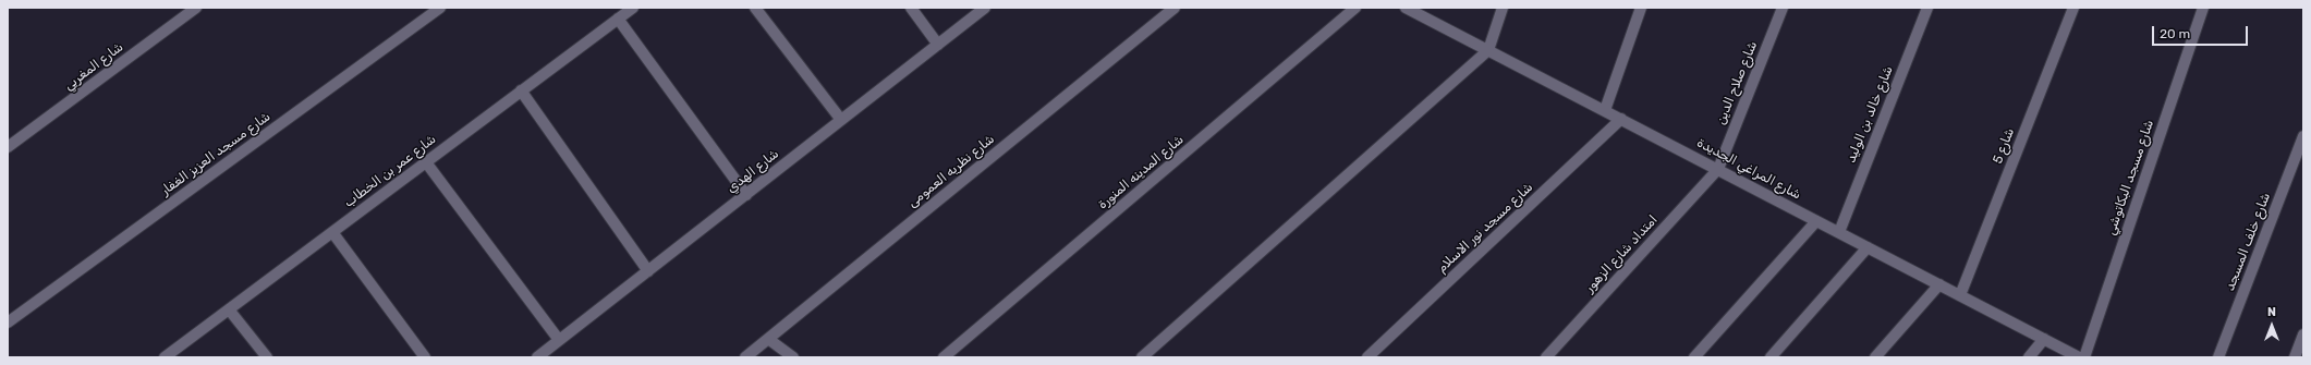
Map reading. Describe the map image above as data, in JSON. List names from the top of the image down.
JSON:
{
  "streets": {
    "street": [
      "شارع المغربي",
      "شارع صلاح الدين",
      "شارع خالد بن الوليد",
      "شارع 5",
      "شارع مسجد العزيز الغفار",
      "شارع المراغي الجديدة",
      "شارع عمر بن الخطاب",
      "شارع الهدي",
      "شارع نظريه العمومى",
      "شارع المدينه المنورة",
      "شارع مسجد البكاتوشي",
      "شارع مسجد نور الاسلام",
      "شارع خلف المسجد",
      "امتداد شارع الزهور"
    ]
  },
  "crossings": [
    ["شارع صلاح الدين", "شارع المراغي الجديدة"],
    ["شارع صلاح الدين", "امتداد شارع الزهور"],
    ["شارع خالد بن الوليد", "شارع المراغي الجديدة"],
    ["شارع 5", "شارع المراغي الجديدة"],
    ["شارع المراغي الجديدة", "شارع مسجد نور الاسلام"],
    ["شارع المراغي الجديدة", "امتداد شارع الزهور"]
  ],
  "scale_bar": "20 m",
  "north": "top"
}
